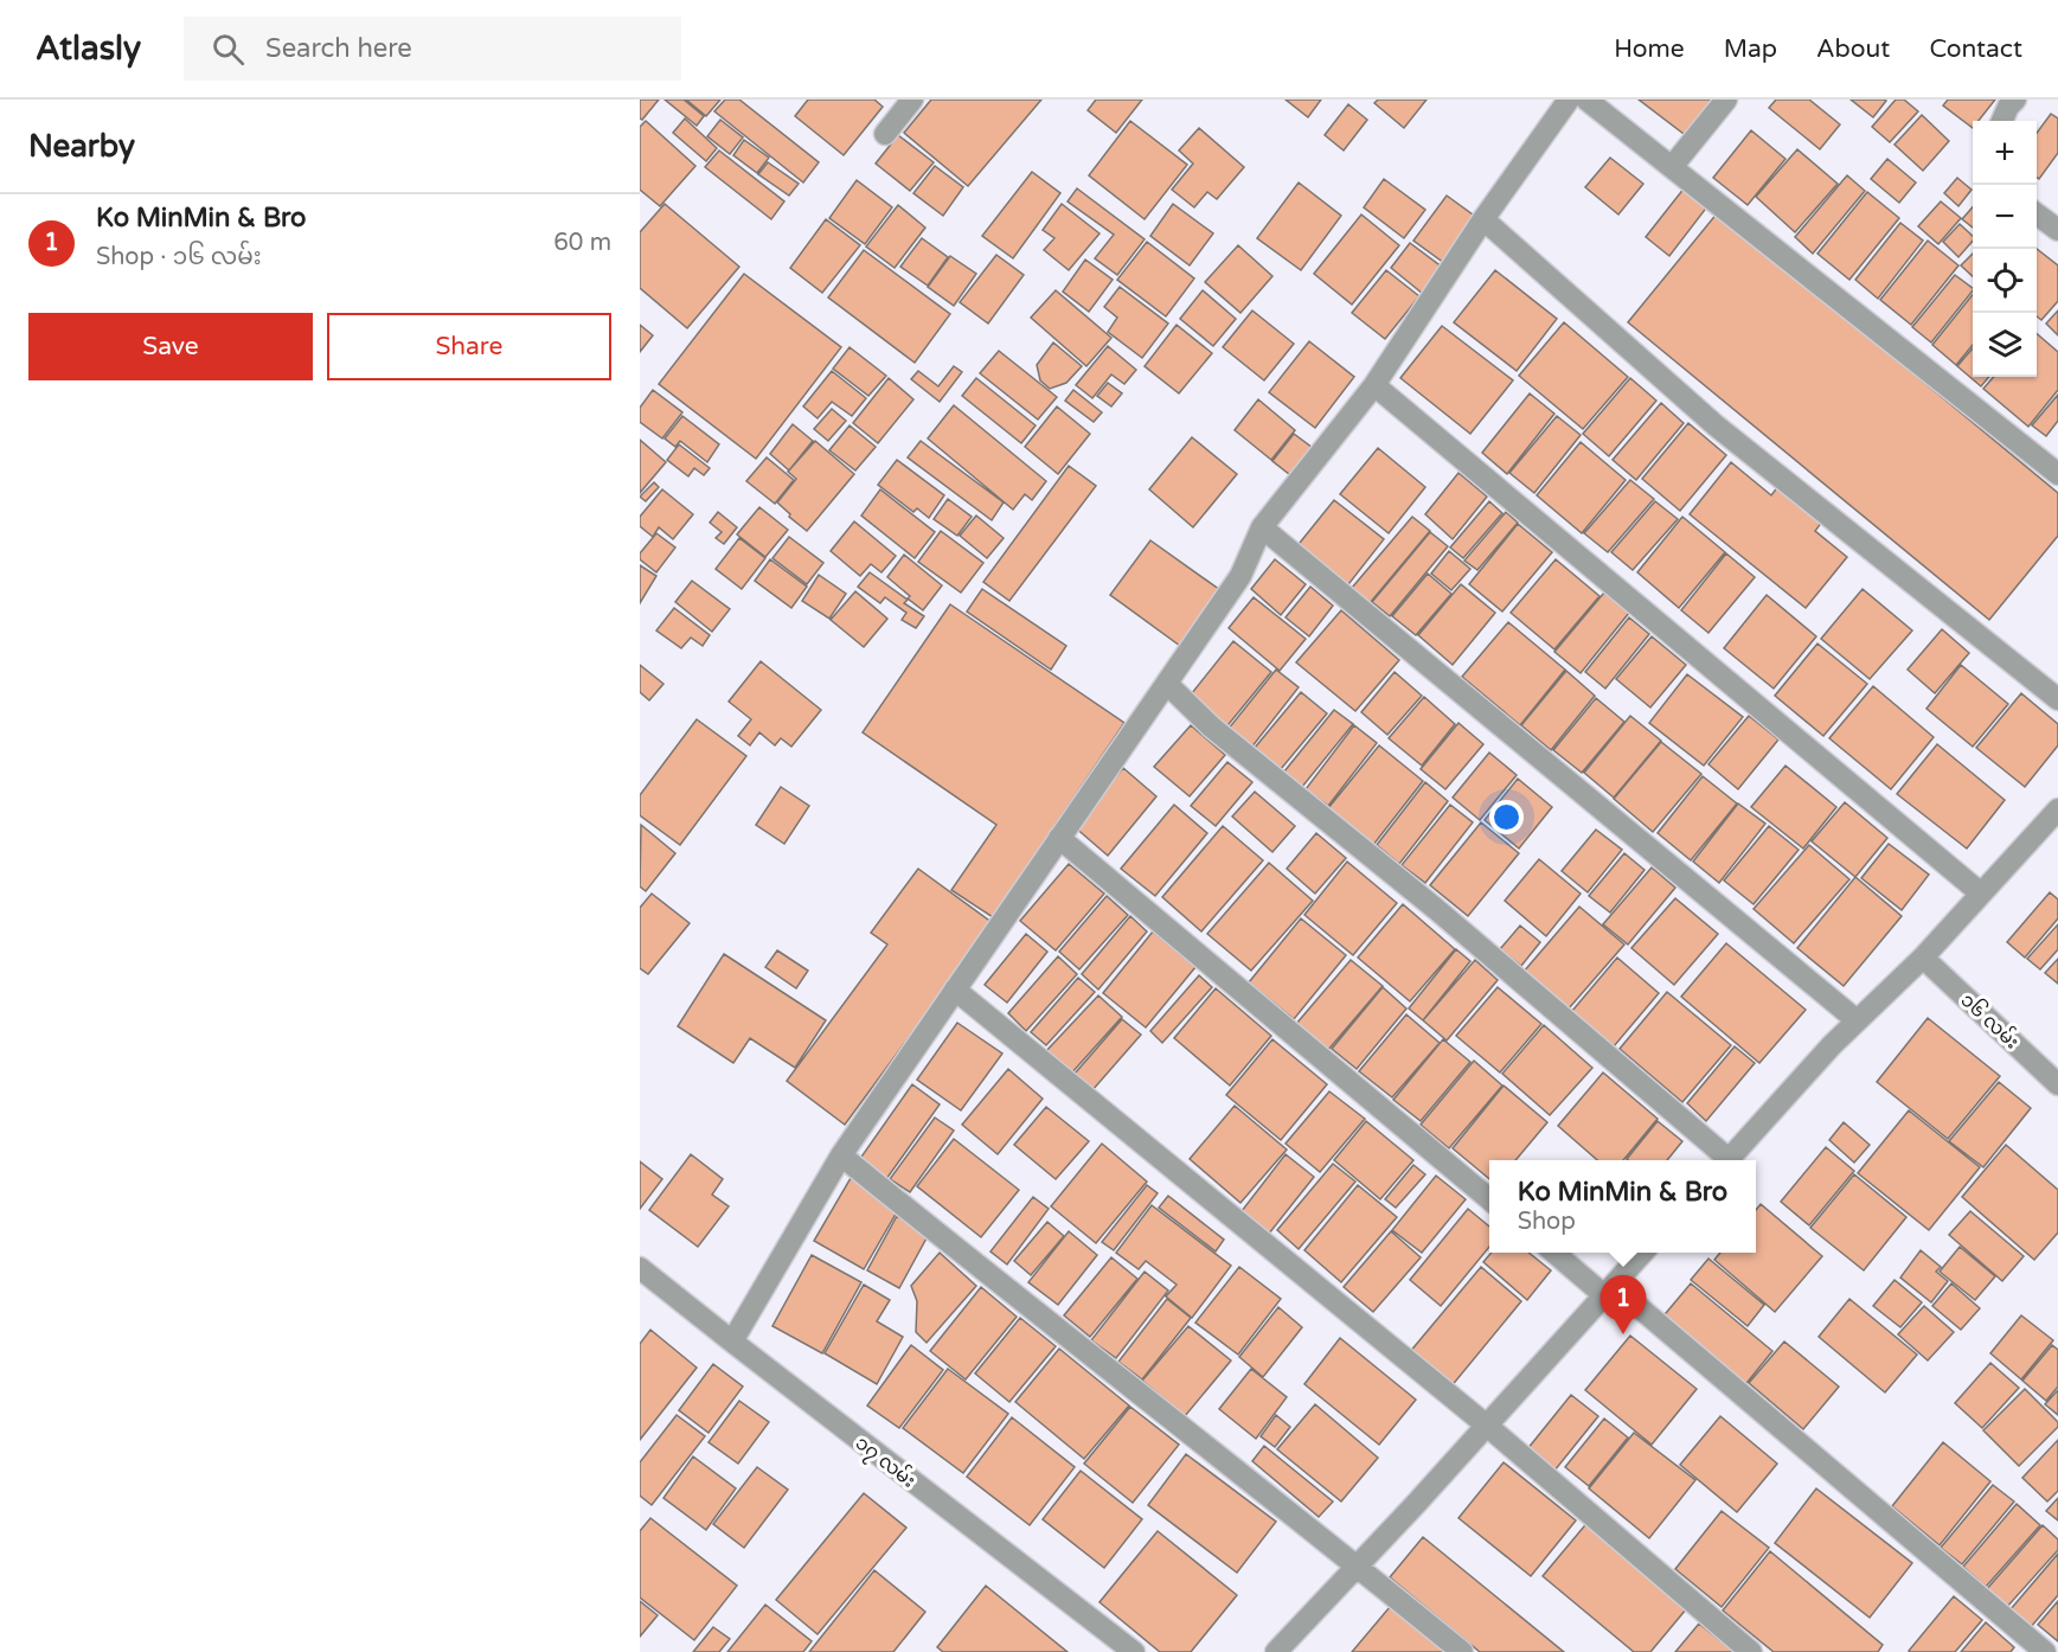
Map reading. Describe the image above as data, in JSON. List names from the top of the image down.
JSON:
{
  "streets": {
    "street": ["၁၆ လမ်း", "၁၇ လမ်း"]
  },
  "page": {
    "header": "Atlasly",
    "search": "Search here",
    "nav": [
      "Home",
      "Map",
      "About",
      "Contact"
    ],
    "heading": "Nearby",
    "map_buttons": ["+", "−"],
    "list": [
      {
        "mark": "1",
        "name": "Ko MinMin & Bro",
        "note": "Shop · ၁၆ လမ်း",
        "value": "60 m"
      }
    ],
    "buttons": ["Save", "Share"],
    "popup": ["Ko MinMin & Bro", "Shop"],
    "pins": "1"
  }
}
